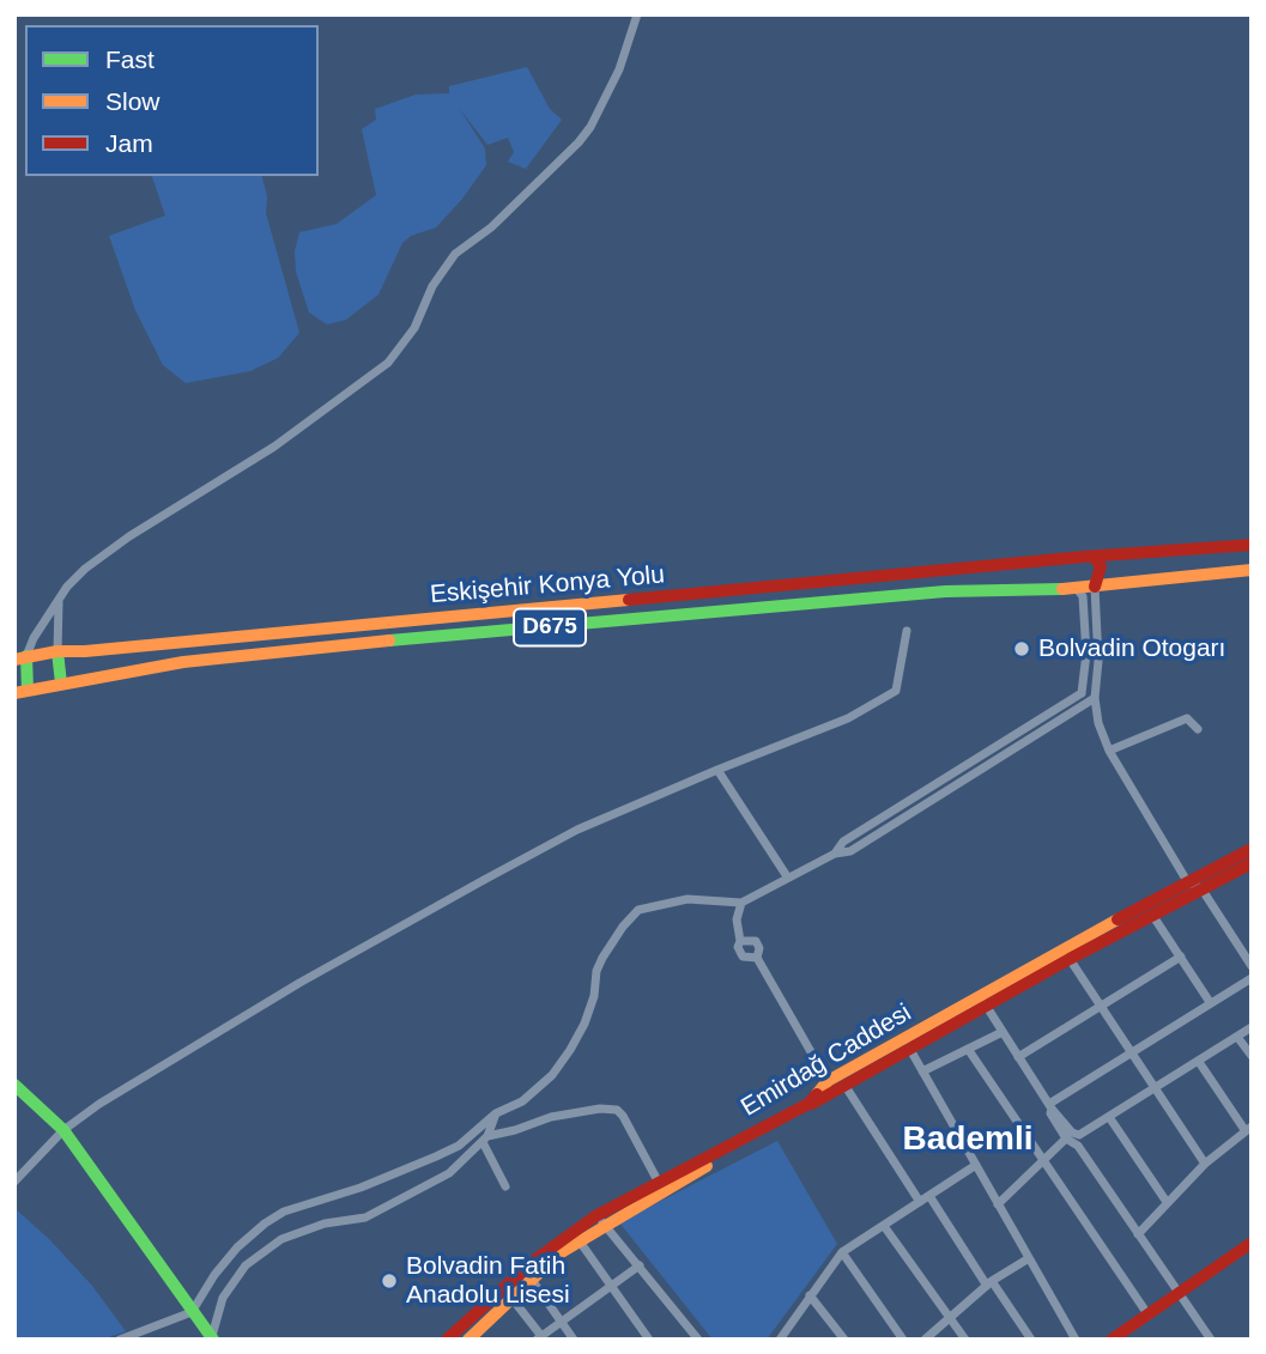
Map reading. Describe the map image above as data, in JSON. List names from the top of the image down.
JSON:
{
  "streets": {
    "main road": ["Eskişehir Konya Yolu", "D675", "Emirdağ Caddesi"]
  },
  "crossings": [
    ["Eskişehir Konya Yolu", "D675"]
  ],
  "districts": ["Bademli"],
  "places": ["Bolvadin Otogarı", "Bolvadin Fatih Anadolu Lisesi"],
  "legend": ["Fast", "Slow", "Jam"]
}
